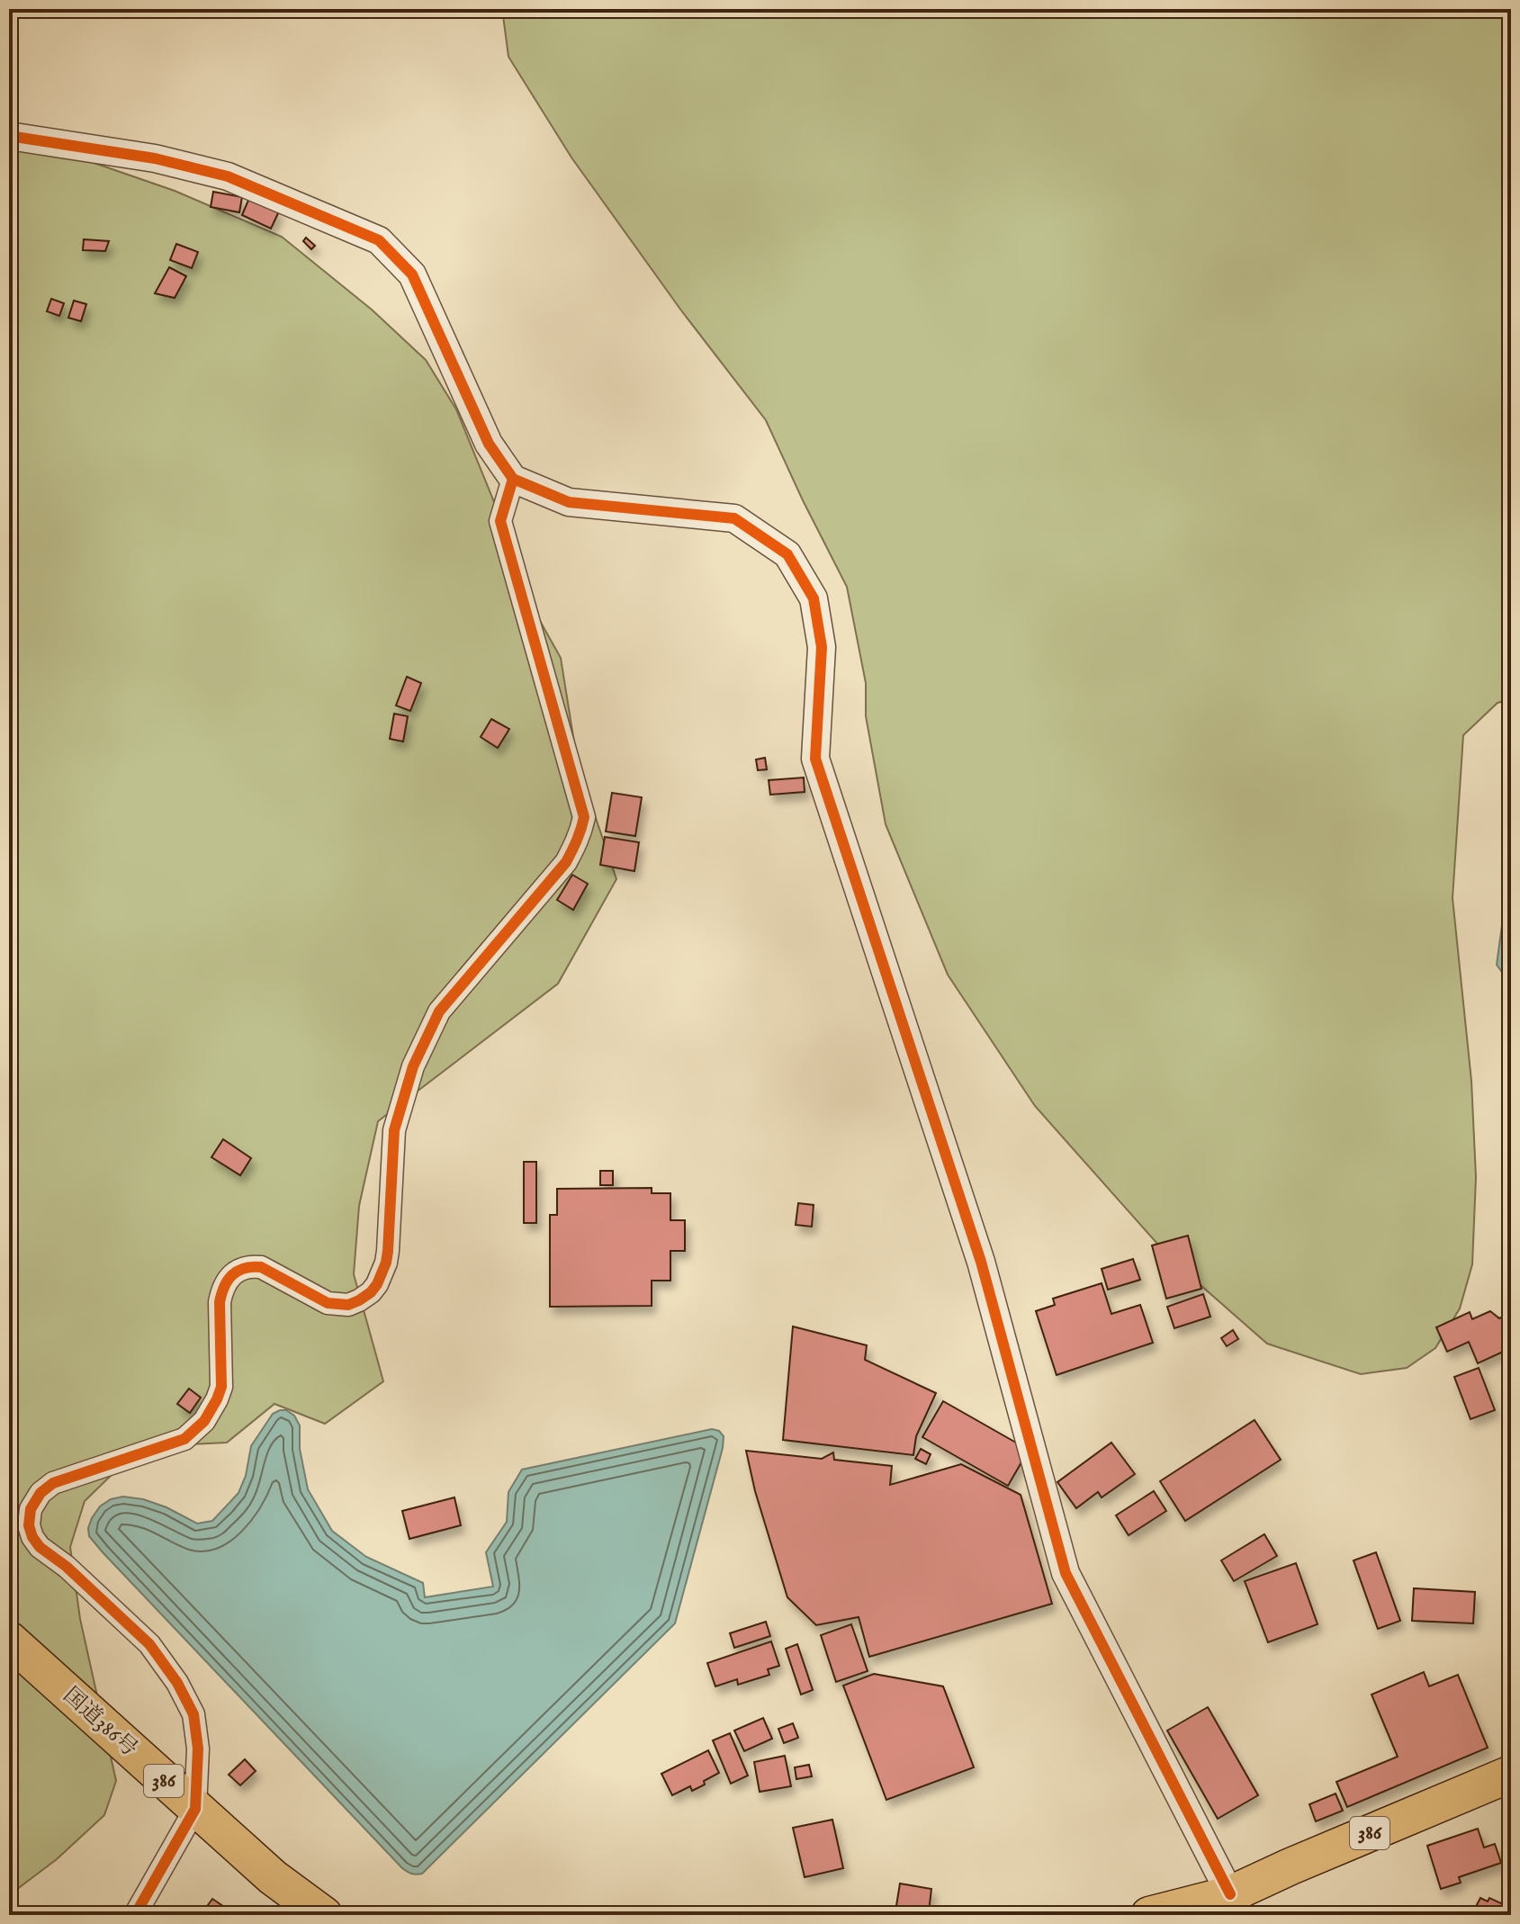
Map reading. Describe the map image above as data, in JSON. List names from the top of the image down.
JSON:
{
  "streets": {
    "highway": ["国道386号", "386"]
  }
}
